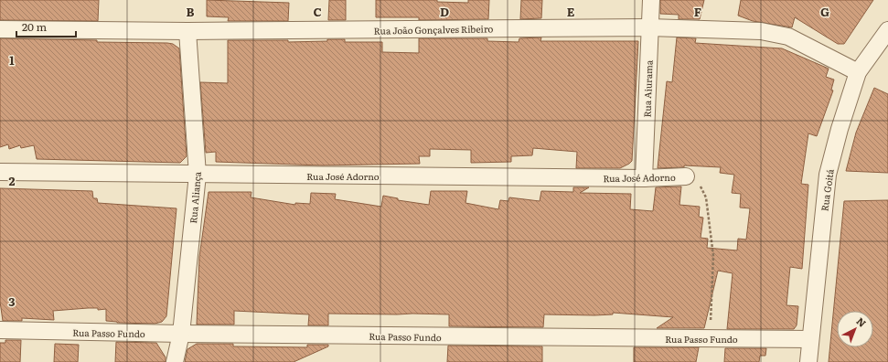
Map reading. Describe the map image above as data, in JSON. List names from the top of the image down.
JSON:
{
  "streets": {
    "street": [
      "Rua João Gonçalves Ribeiro",
      "Rua Aiurama",
      "Rua José Adorno",
      "Rua Goitá",
      "Rua Aliança",
      "Rua Passo Fundo"
    ]
  },
  "crossings": [
    ["Rua João Gonçalves Ribeiro", "Rua Aiurama"],
    ["Rua João Gonçalves Ribeiro", "Rua Goitá"],
    ["Rua João Gonçalves Ribeiro", "Rua Aliança"],
    ["Rua Aiurama", "Rua José Adorno"],
    ["Rua José Adorno", "Rua Aliança"],
    ["Rua Goitá", "Rua Passo Fundo"],
    ["Rua Aliança", "Rua Passo Fundo"]
  ],
  "scale_bar": "20 m",
  "north": "top right",
  "grid": {
    "columns": [
      "B",
      "C",
      "D",
      "E",
      "F",
      "G"
    ],
    "rows": ["1", "2", "3"]
  }
}
